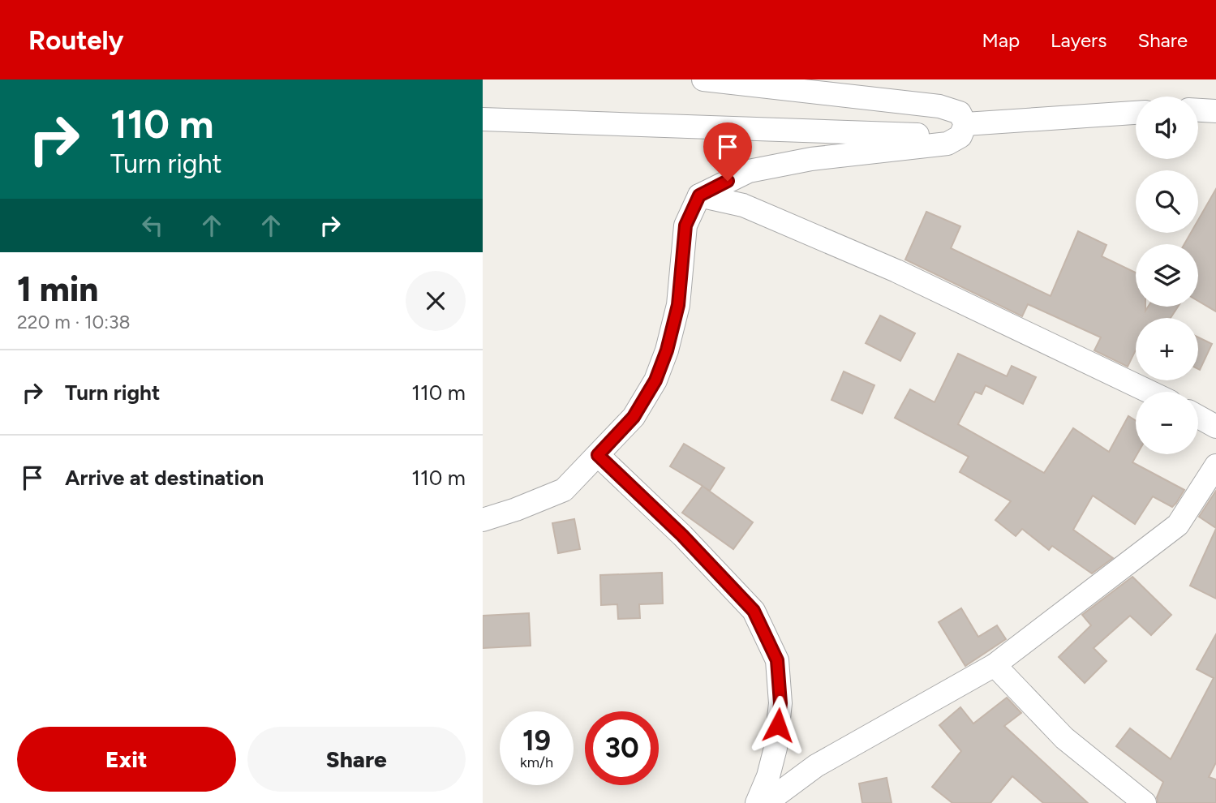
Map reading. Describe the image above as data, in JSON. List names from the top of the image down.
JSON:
{
  "page": {
    "header": "Routely",
    "nav": ["Map", "Layers", "Share"],
    "turn": ["110 m", "Turn right"],
    "map_buttons": ["+", "−"],
    "heading": ["1 min", "220 m · 10:38"],
    "list": [
      {
        "name": "Turn right",
        "value": "110 m"
      },
      {
        "name": "Arrive at destination",
        "value": "110 m"
      }
    ],
    "speed": "19 km/h",
    "limit": "30",
    "buttons": ["Exit", "Share"]
  }
}
